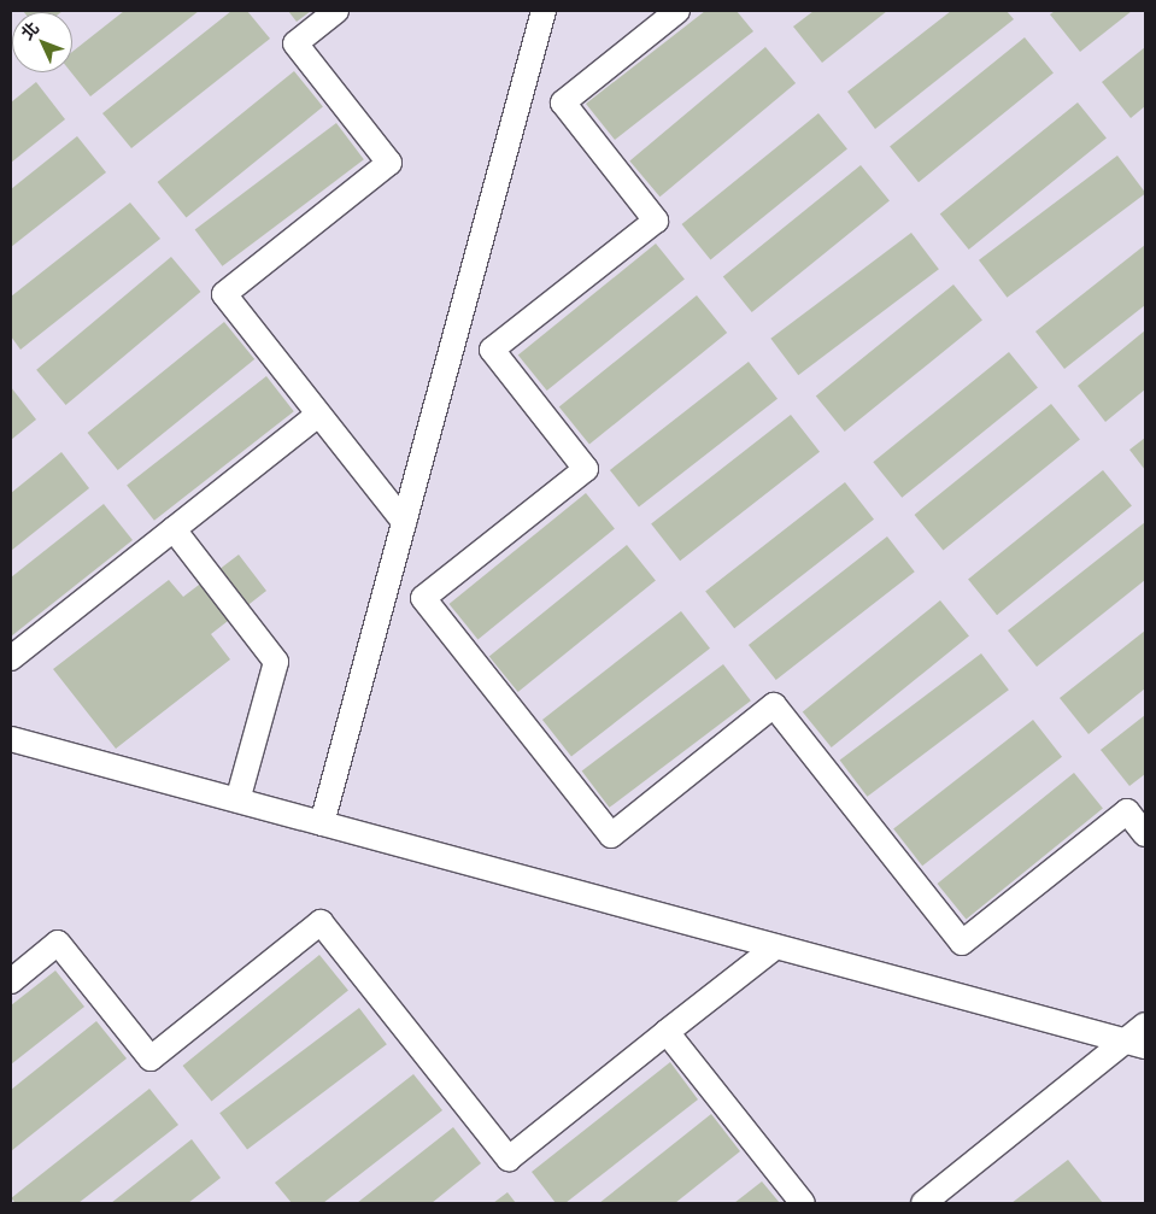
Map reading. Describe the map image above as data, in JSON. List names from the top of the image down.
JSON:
{
  "north": "top left"
}
